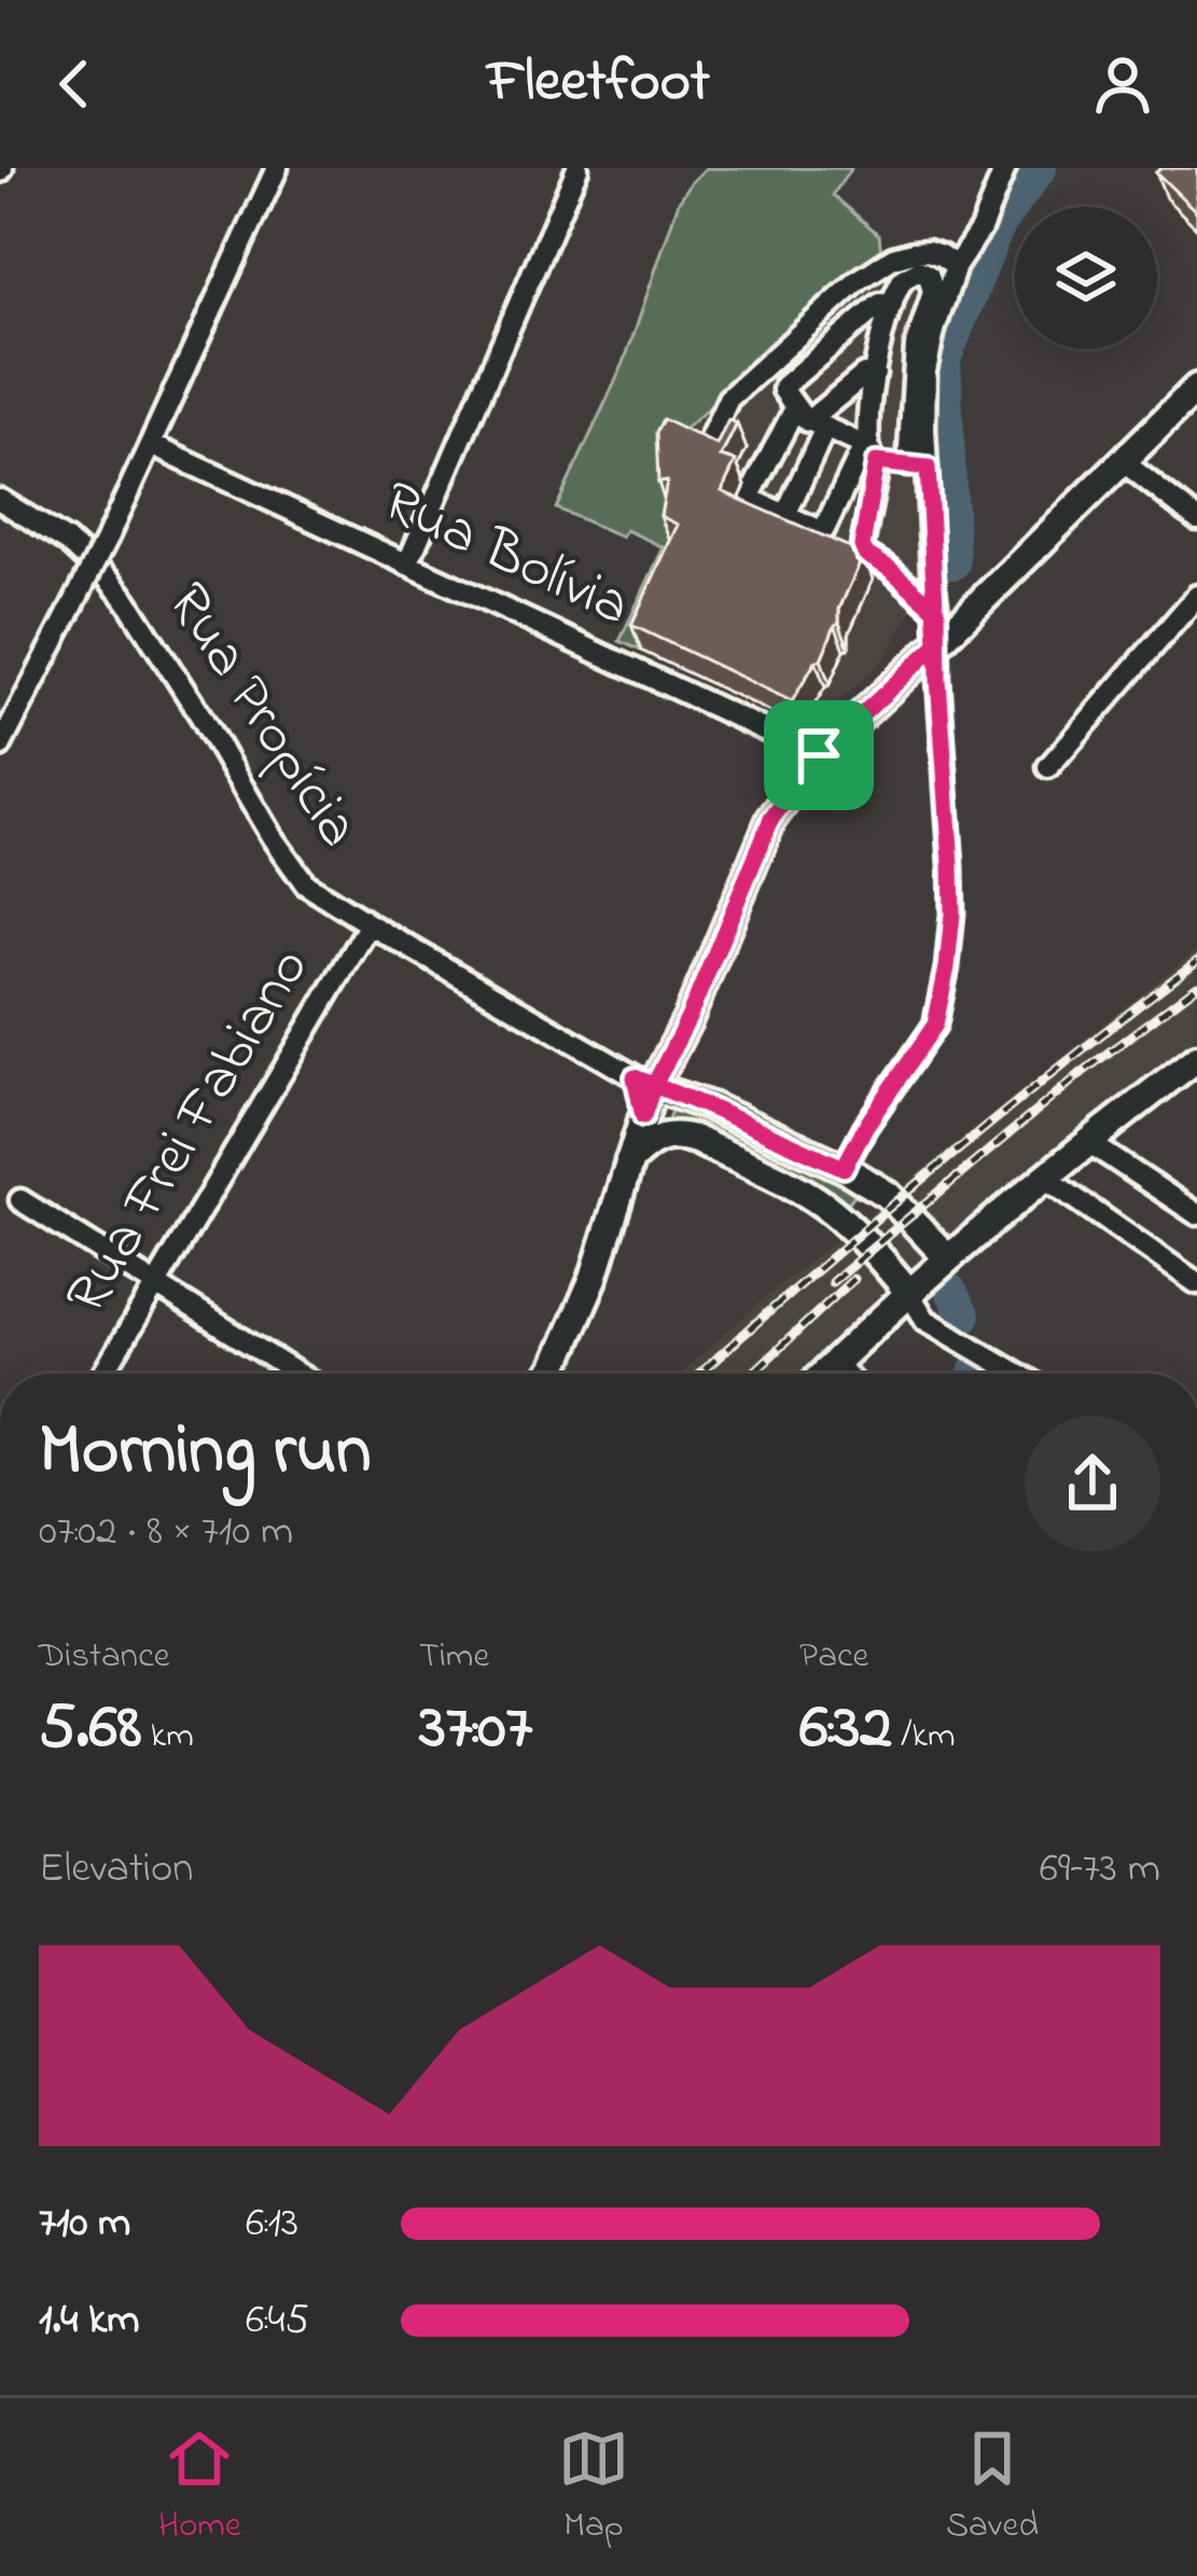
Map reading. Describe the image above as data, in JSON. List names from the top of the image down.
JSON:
{
  "streets": {
    "street": ["Rua Bolívia", "Rua Propícia", "Rua Frei Fabiano"]
  },
  "crossings": [
    ["Rua Propícia", "Rua Frei Fabiano"]
  ],
  "page": {
    "header": "Fleetfoot",
    "heading": ["Morning run", "07:02 · 8 × 710 m"],
    "stats": [
      ["Distance", "5.68 km"],
      ["Time", "37:07"],
      ["Pace", "6:32 /km"]
    ],
    "chart": ["Elevation", "69–73 m"],
    "list": [
      {
        "name": "710 m",
        "note": "6:13"
      },
      {
        "name": "1.4 km",
        "note": "6:45"
      }
    ],
    "tabs": ["Home", "Map", "Saved"]
  }
}
